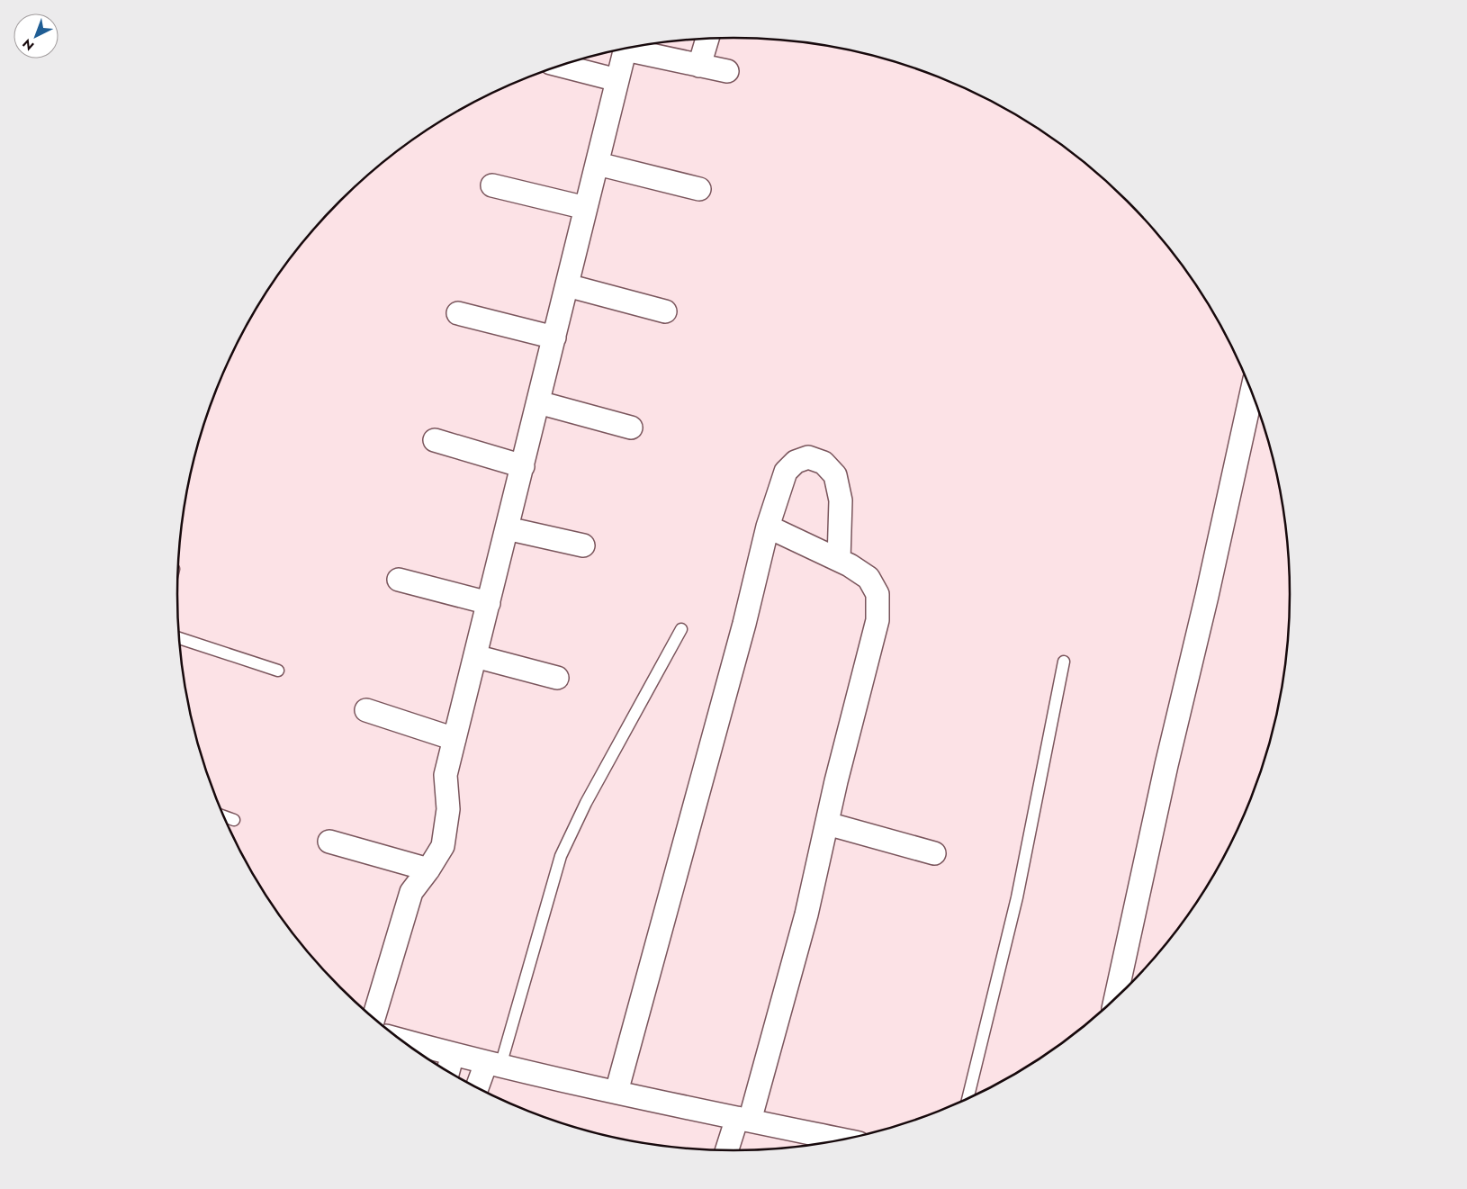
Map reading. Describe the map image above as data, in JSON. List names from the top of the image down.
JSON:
{
  "north": "bottom left"
}
